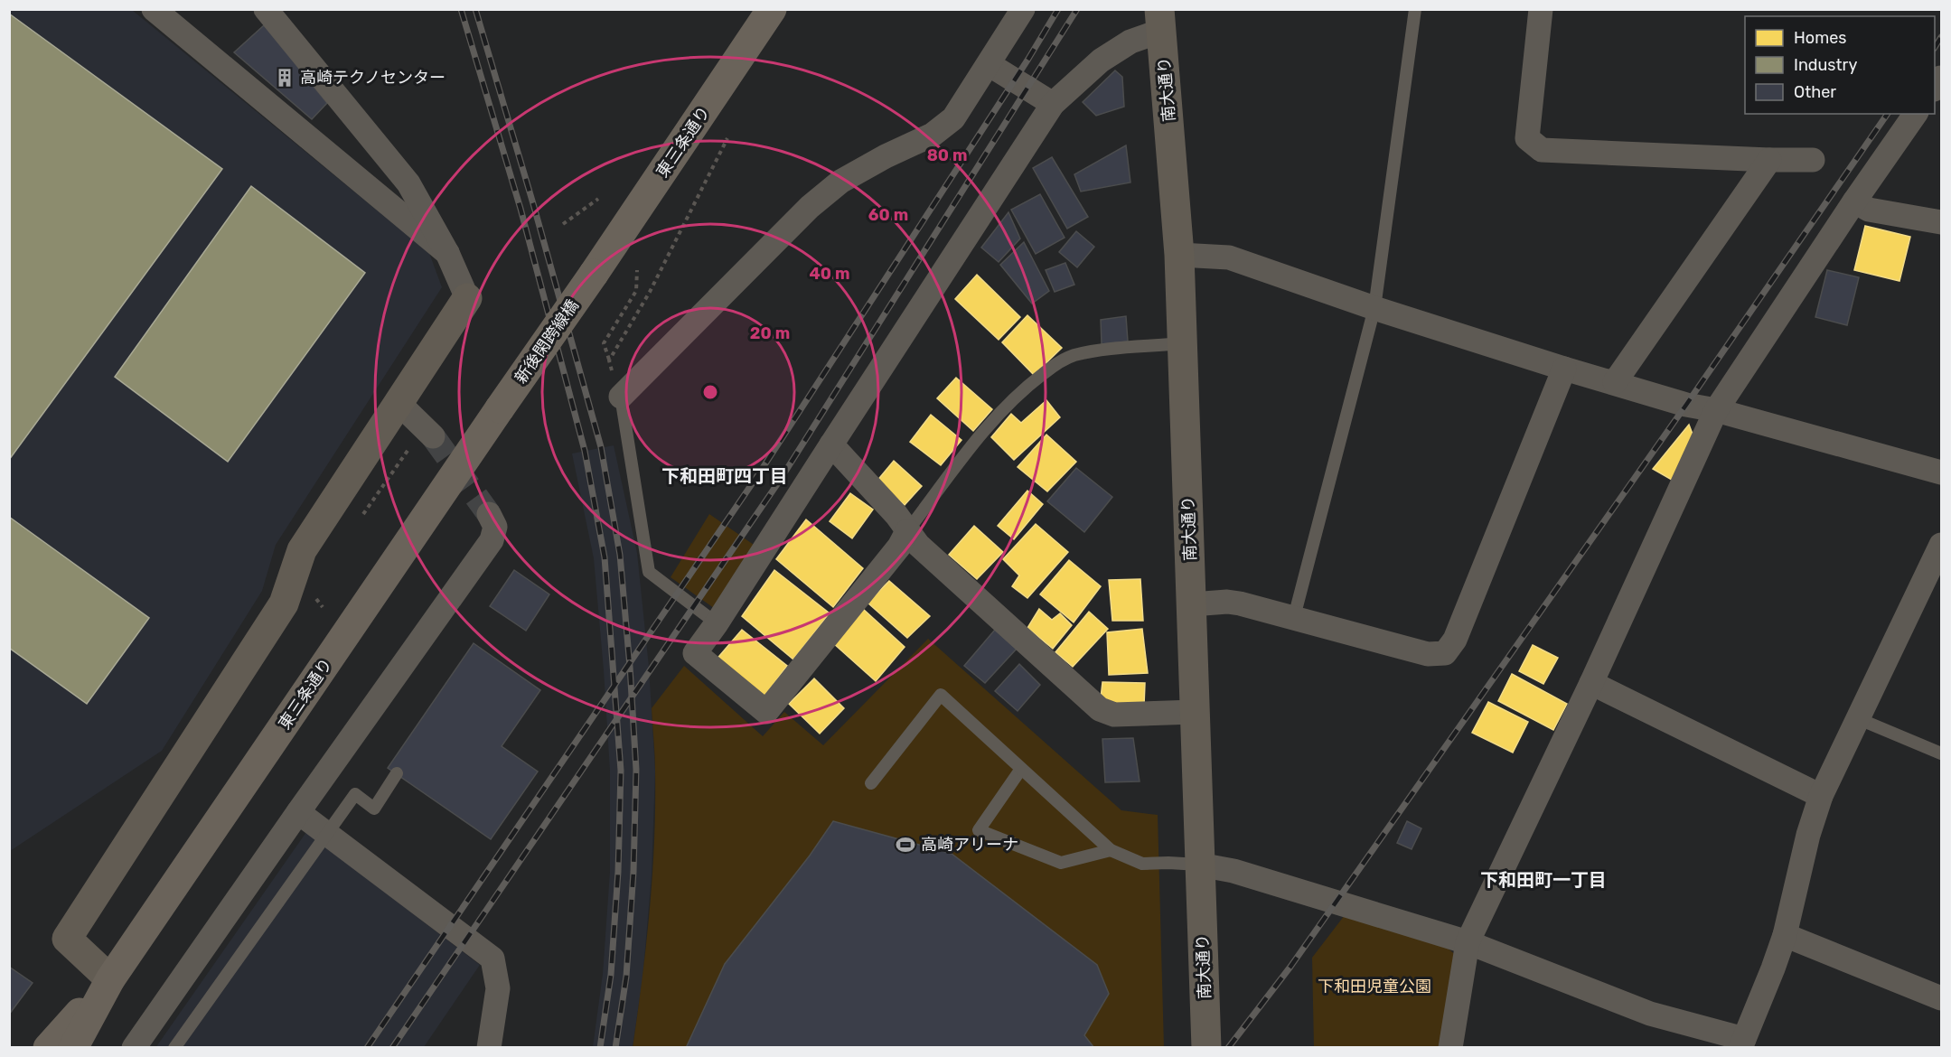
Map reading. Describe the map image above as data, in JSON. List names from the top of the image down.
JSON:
{
  "streets": {
    "main road": ["南大通り", "東三条通り", "新後閑跨線橋"]
  },
  "crossings": [
    ["東三条通り", "新後閑跨線橋"]
  ],
  "districts": ["下和田町四丁目", "下和田町一丁目"],
  "parks": ["下和田児童公園"],
  "places": {
    "building": ["高崎テクノセンター"],
    "sports": ["高崎アリーナ"]
  },
  "legend": ["Homes", "Industry", "Other"],
  "rings": [
    "80 m",
    "60 m",
    "40 m",
    "20 m"
  ]
}
